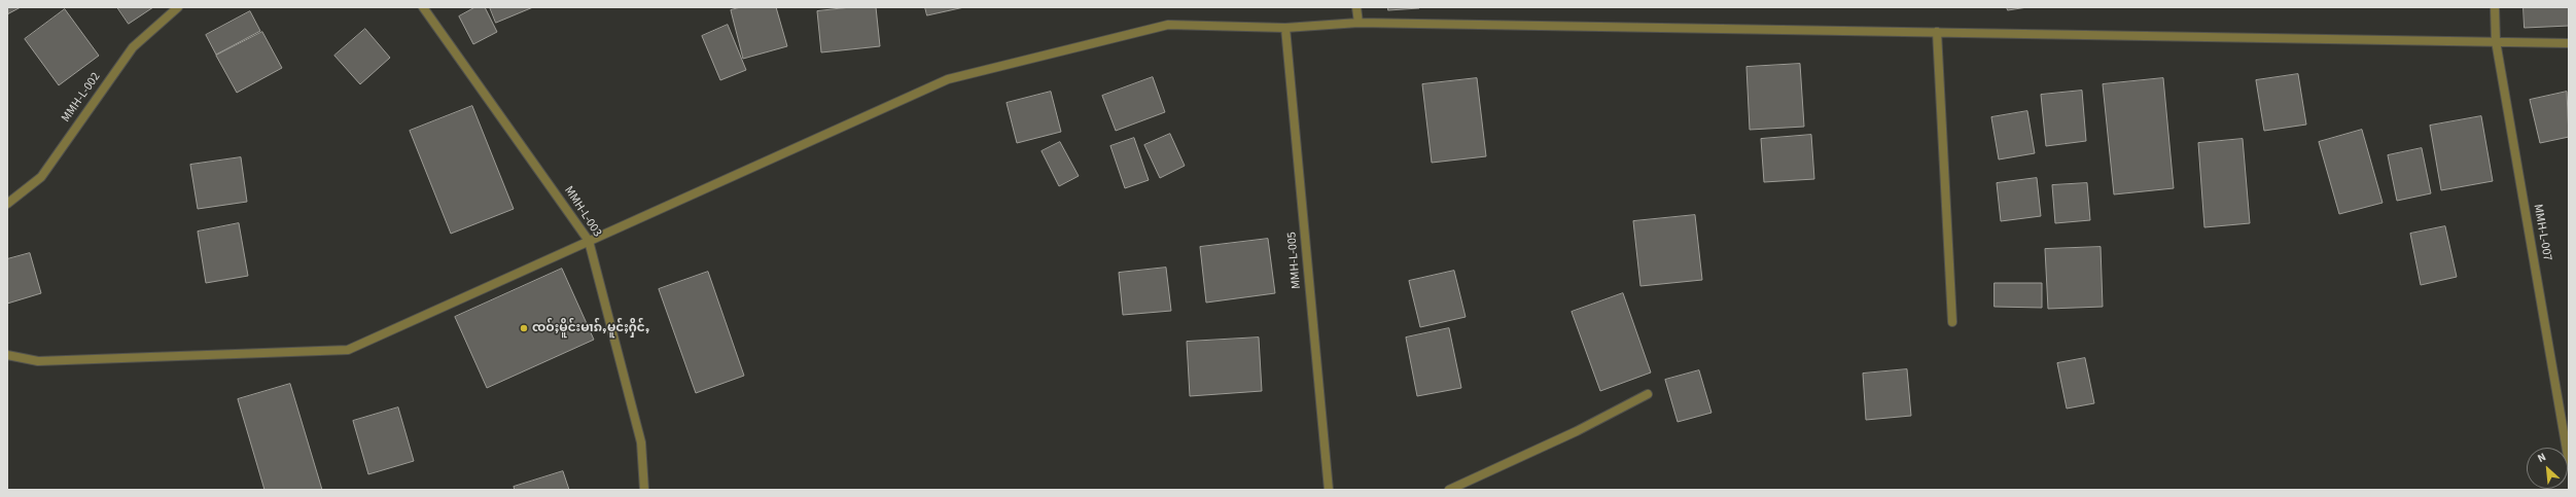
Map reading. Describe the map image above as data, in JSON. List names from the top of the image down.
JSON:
{
  "streets": {
    "street": [
      "MMH-L-002",
      "MMH-L-003",
      "MMH-L-007",
      "MMH-L-005"
    ]
  },
  "places": ["ၸဝ်ႈမိူင်းမၢၵ်ႇမူင်ႈႁိင်ႇ"],
  "north": "top left"
}
